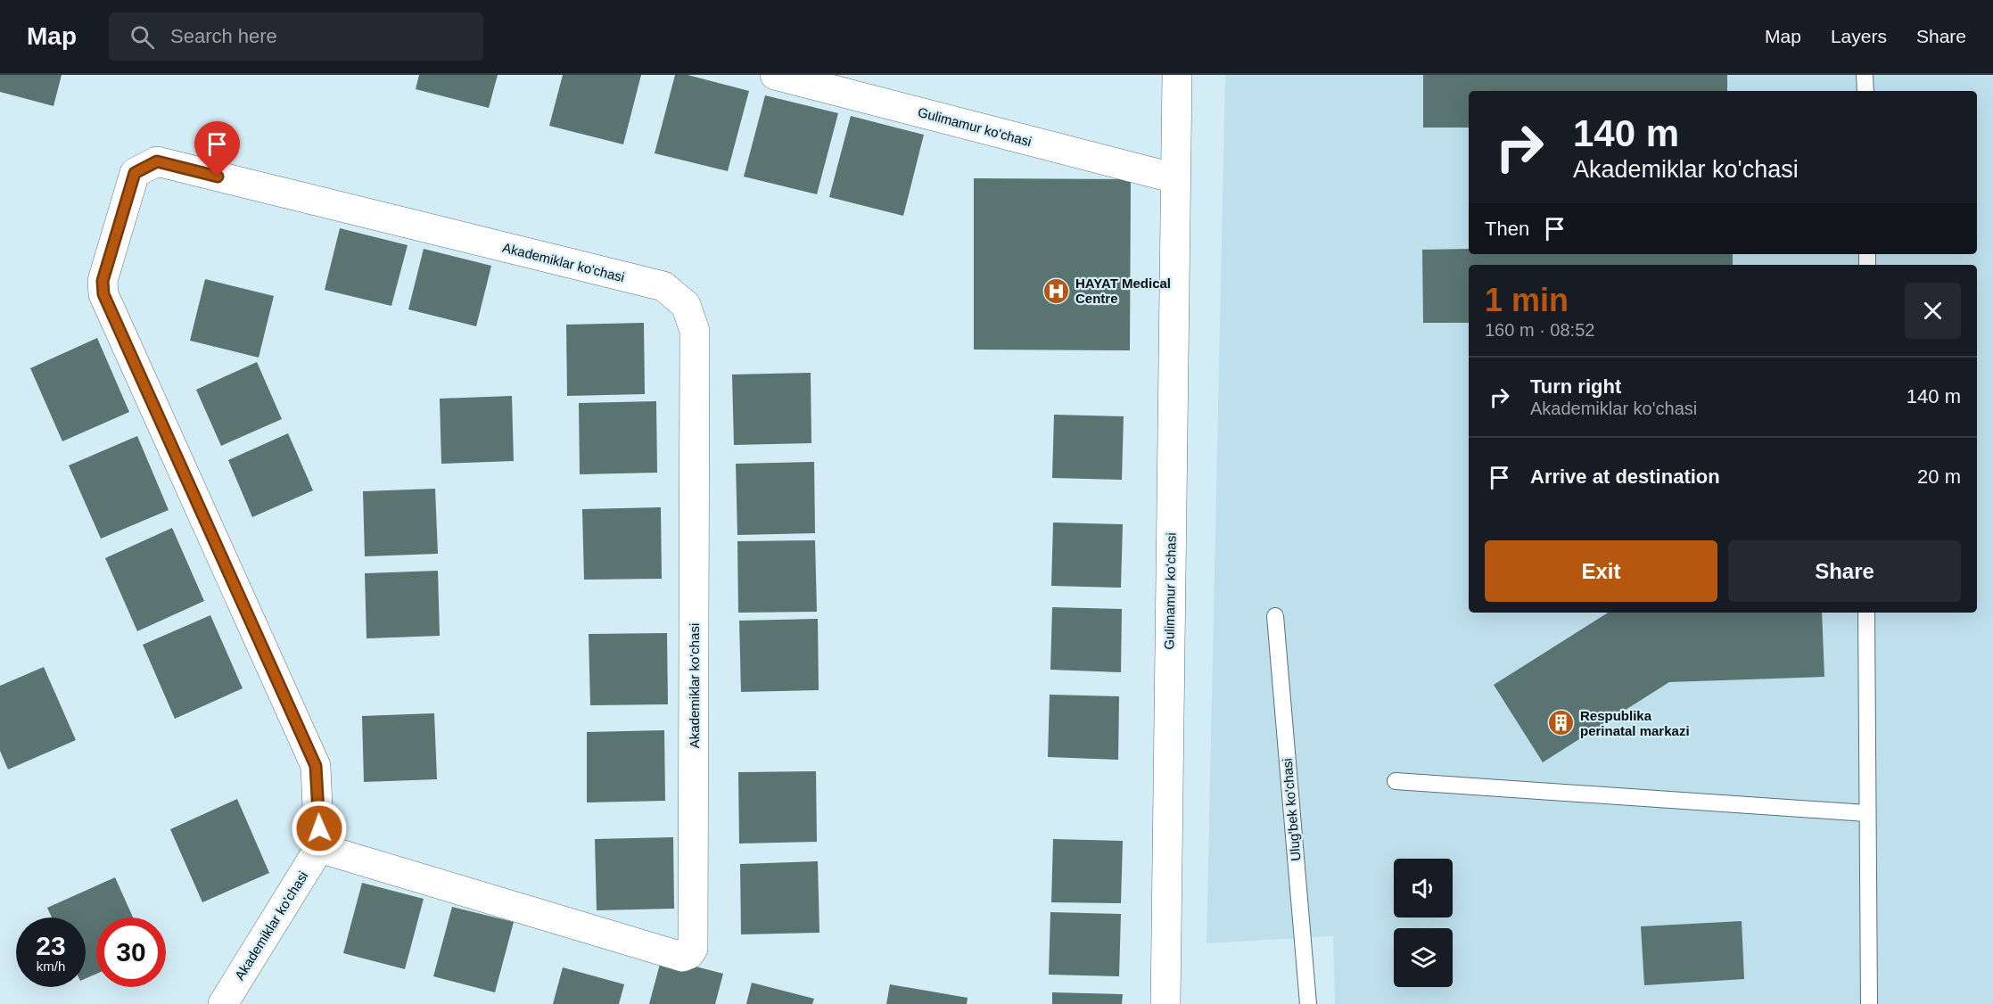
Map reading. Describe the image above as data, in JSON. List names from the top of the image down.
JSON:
{
  "streets": {
    "street": ["Gulimamur ko'chasi", "Akademiklar ko'chasi"],
    "lane": ["Ulug'bek ko'chasi"]
  },
  "places": {
    "hospital": ["HAYAT Medical Centre"],
    "building": ["Respublika perinatal markazi"]
  },
  "page": {
    "header": "Map",
    "search": "Search here",
    "nav": ["Map", "Layers", "Share"],
    "turn": ["140 m", "Akademiklar ko'chasi"],
    "then": "Then",
    "heading": ["1 min", "160 m · 08:52"],
    "list": [
      {
        "name": "Turn right",
        "note": "Akademiklar ko'chasi",
        "value": "140 m"
      },
      {
        "name": "Arrive at destination",
        "value": "20 m"
      }
    ],
    "buttons": ["Exit", "Share"],
    "speed": "23 km/h",
    "limit": "30"
  }
}
